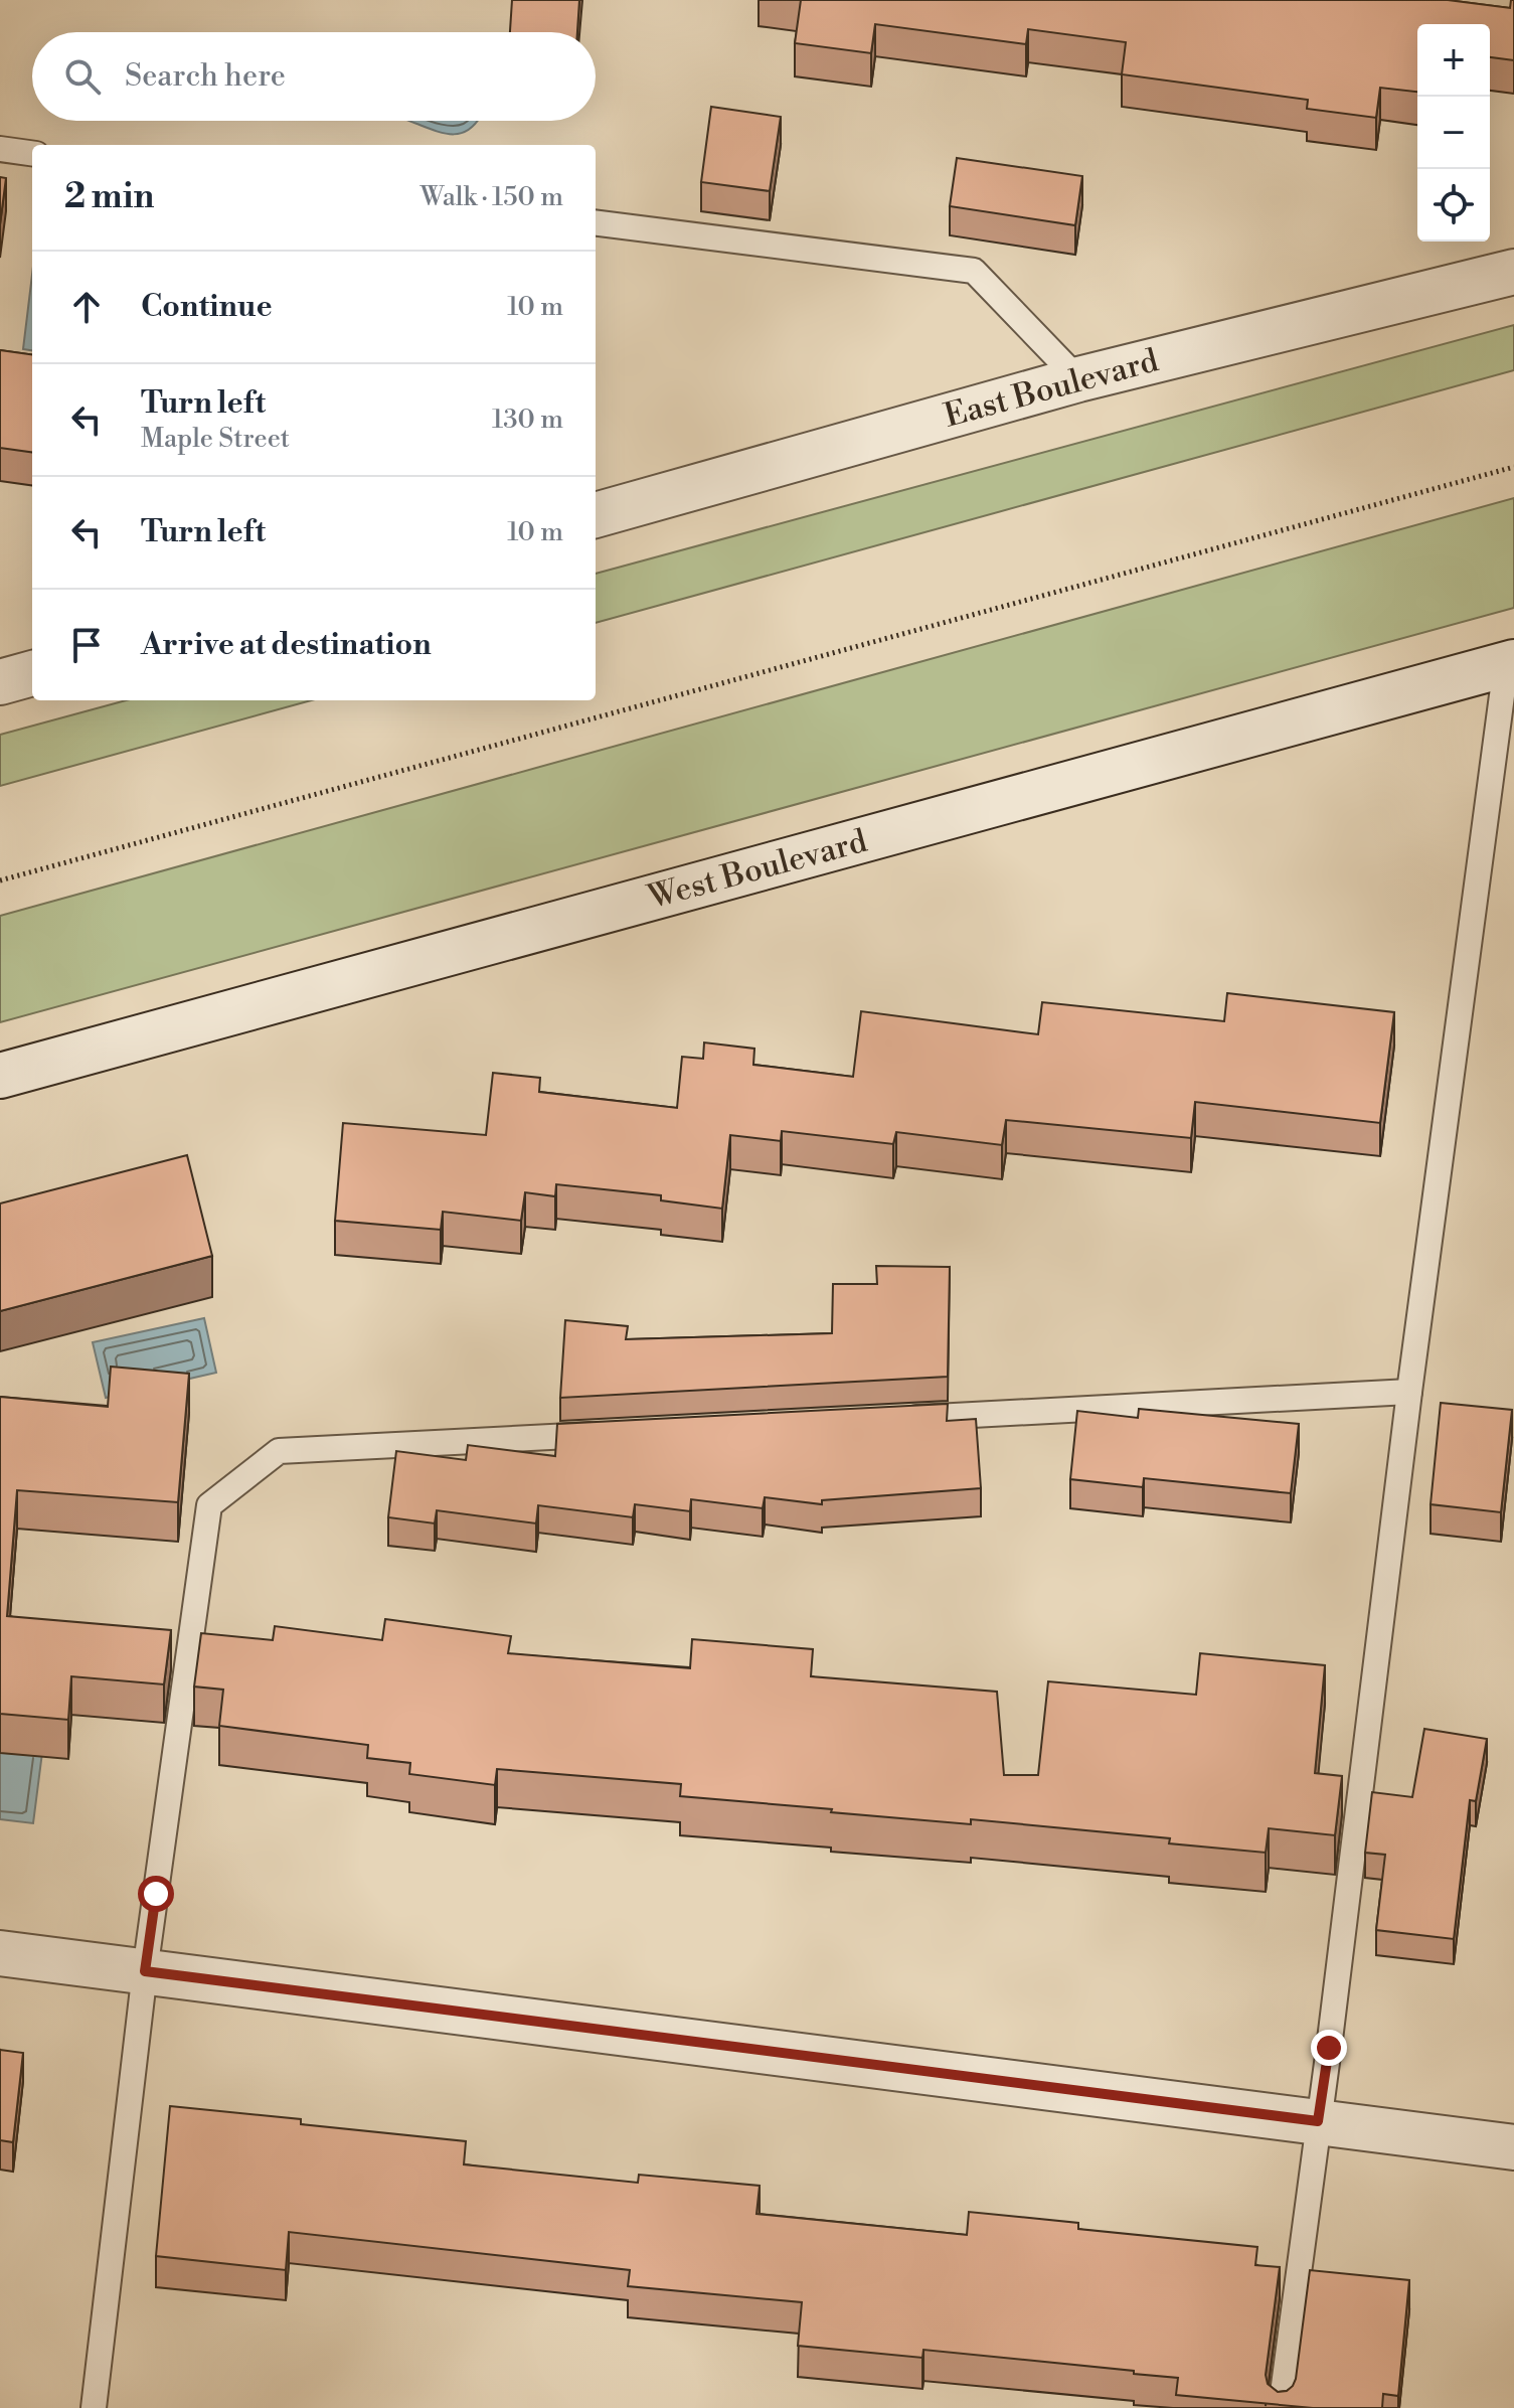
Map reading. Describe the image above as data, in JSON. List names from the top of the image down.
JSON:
{
  "streets": {
    "street": ["East Boulevard", "West Boulevard"]
  },
  "page": {
    "map_buttons": ["+", "−"],
    "search": "Search here",
    "heading": ["2 min", "Walk · 150 m"],
    "list": [
      ["Continue", "10 m"],
      ["Turn left", "Maple Street", "130 m"],
      ["Turn left", "10 m"],
      "Arrive at destination"
    ]
  }
}
